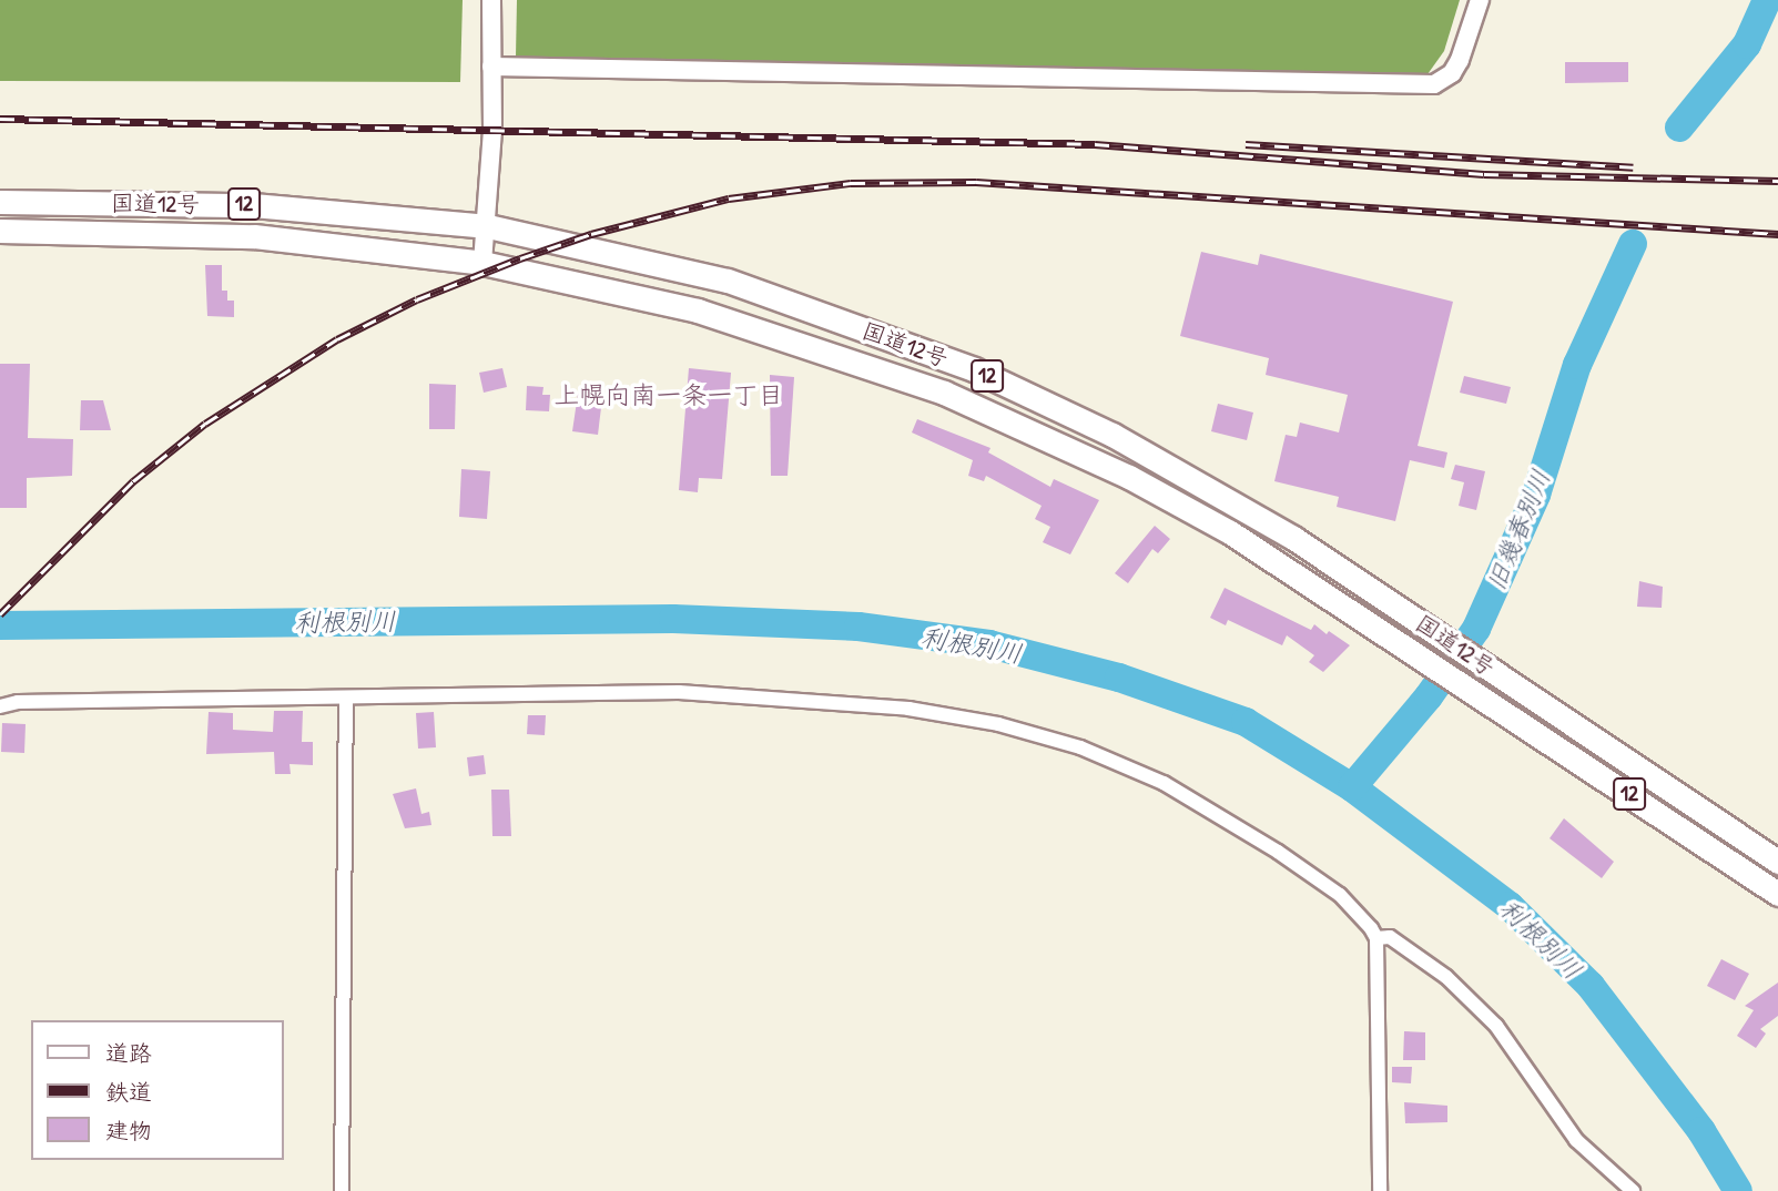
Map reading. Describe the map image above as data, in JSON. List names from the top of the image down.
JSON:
{
  "streets": {
    "highway": ["国道12号", "12"]
  },
  "districts": ["上幌向南一条一丁目"],
  "water": ["旧幾春別川", "利根別川"],
  "legend": ["道路", "鉄道", "建物"]
}
